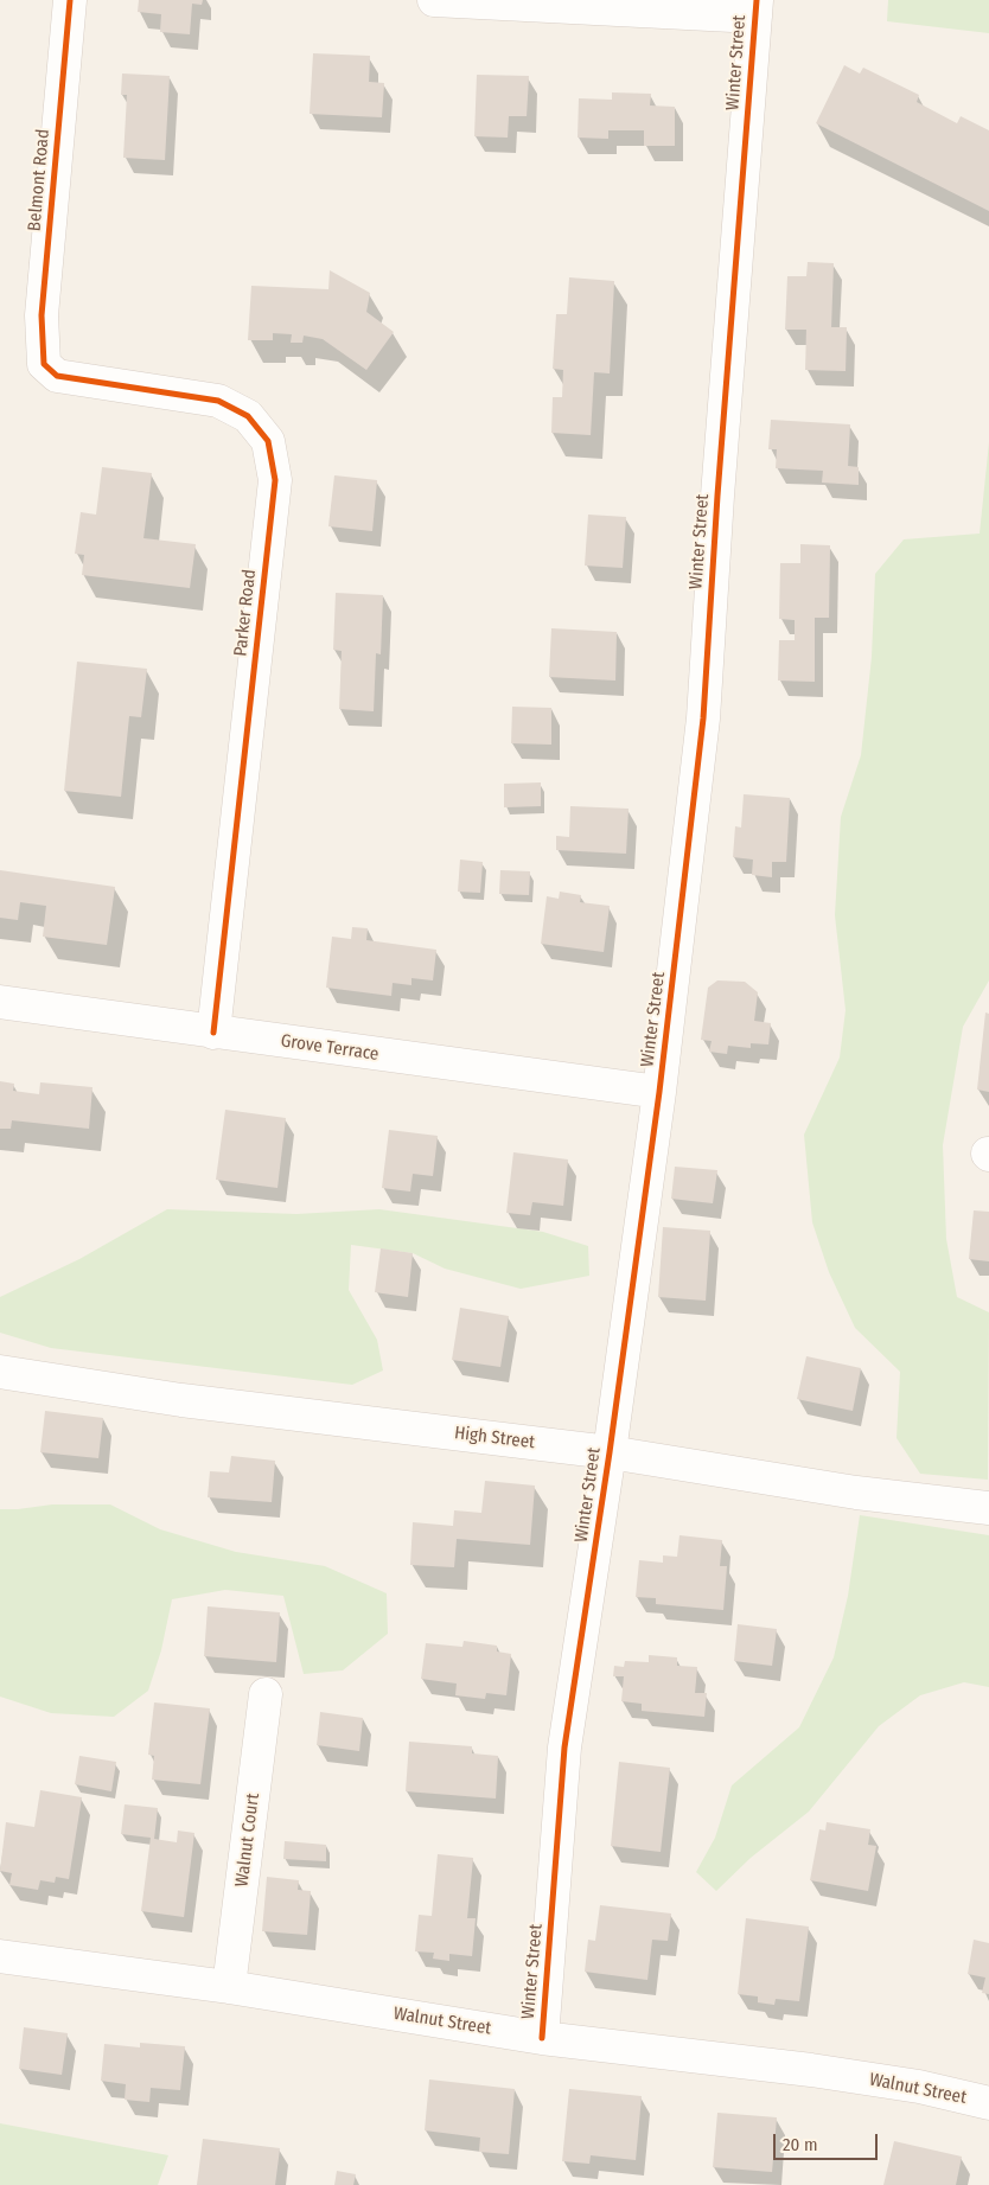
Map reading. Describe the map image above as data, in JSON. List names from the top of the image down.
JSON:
{
  "streets": {
    "street": [
      "Winter Street",
      "Belmont Road",
      "Parker Road",
      "Grove Terrace",
      "High Street",
      "Walnut Court",
      "Walnut Street"
    ]
  },
  "crossings": [
    ["Winter Street", "Grove Terrace"],
    ["Winter Street", "High Street"],
    ["Winter Street", "Walnut Street"],
    ["Belmont Road", "Parker Road"],
    ["Parker Road", "Grove Terrace"],
    ["Walnut Court", "Walnut Street"]
  ],
  "scale_bar": "20 m"
}
